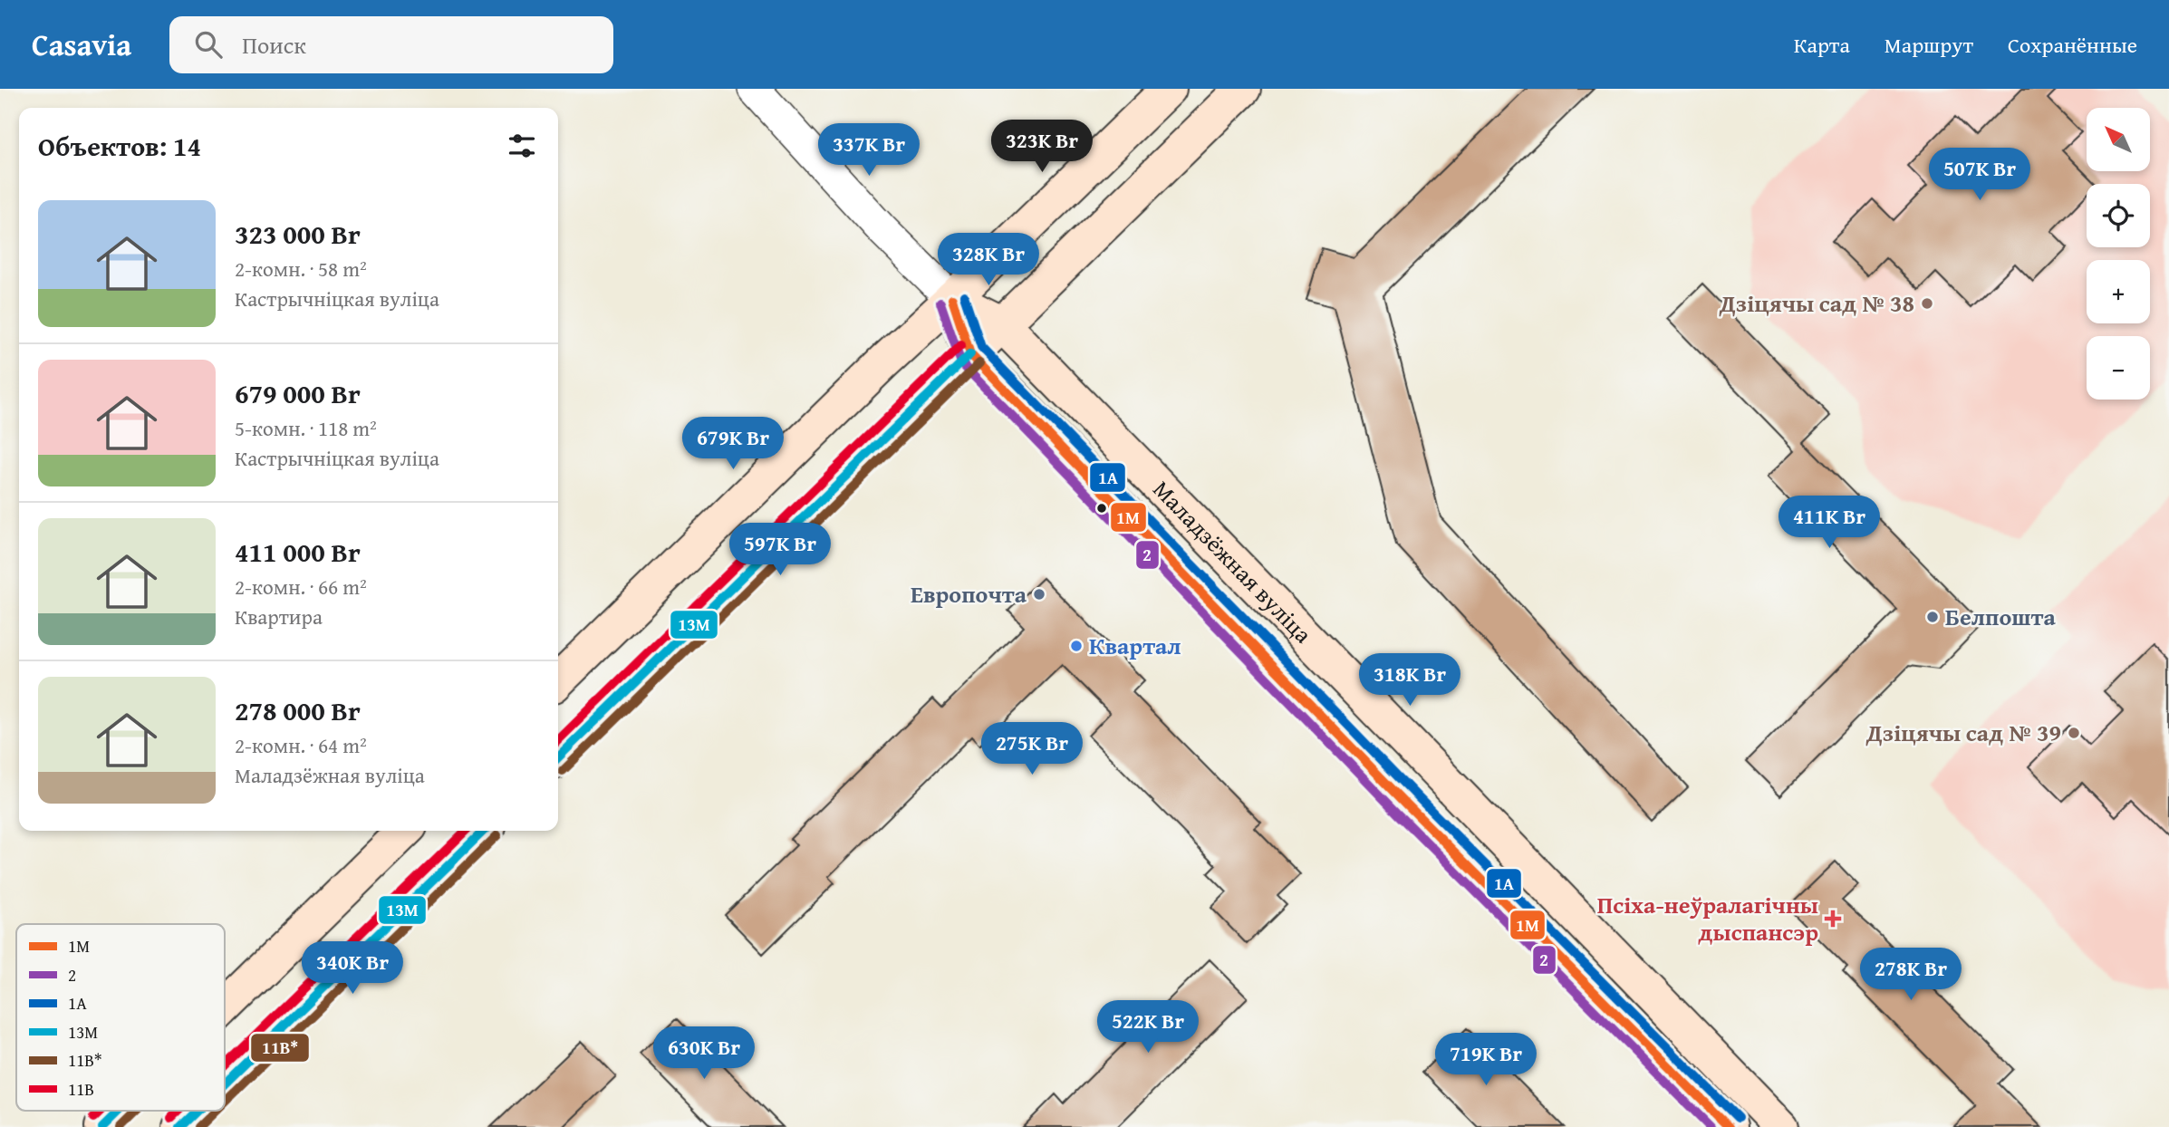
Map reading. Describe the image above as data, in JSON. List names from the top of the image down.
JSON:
{
  "streets": {
    "main road": ["Маладзёжная вуліца"]
  },
  "places": {
    "other": [
      "Дзіцячы сад № 38",
      "Европочта",
      "Белпошта",
      "Квартал",
      "Дзіцячы сад № 39"
    ],
    "health": ["Псіха-неўралагічны дыспансэр"]
  },
  "lines": [
    "transit line 1А",
    "transit line 1М",
    "transit line 2",
    "transit line 11В",
    "transit line 13М",
    "transit line 11В*"
  ],
  "legend": [
    "1М",
    "2",
    "1А",
    "13М",
    "11В*",
    "11В"
  ],
  "north": "top left",
  "page": {
    "header": "Casavia",
    "search": "Поиск",
    "nav": ["Карта", "Маршрут", "Сохранённые"],
    "map_buttons": ["+", "−"],
    "heading": "Объектов: 14",
    "price": [
      "323K Br",
      "337K Br",
      "507K Br",
      "328K Br",
      "679K Br",
      "411K Br",
      "597K Br",
      "318K Br",
      "275K Br",
      "340K Br",
      "278K Br",
      "522K Br",
      "630K Br",
      "719K Br"
    ],
    "list": [
      {
        "name": "323 000 Br",
        "note": "2-комн. · 58 m² · Кастрычніцкая вуліца"
      },
      {
        "name": "679 000 Br",
        "note": "5-комн. · 118 m² · Кастрычніцкая вуліца"
      },
      {
        "name": "411 000 Br",
        "note": "2-комн. · 66 m² · Квартира"
      },
      {
        "name": "278 000 Br",
        "note": "2-комн. · 64 m² · Маладзёжная вуліца"
      }
    ]
  }
}
